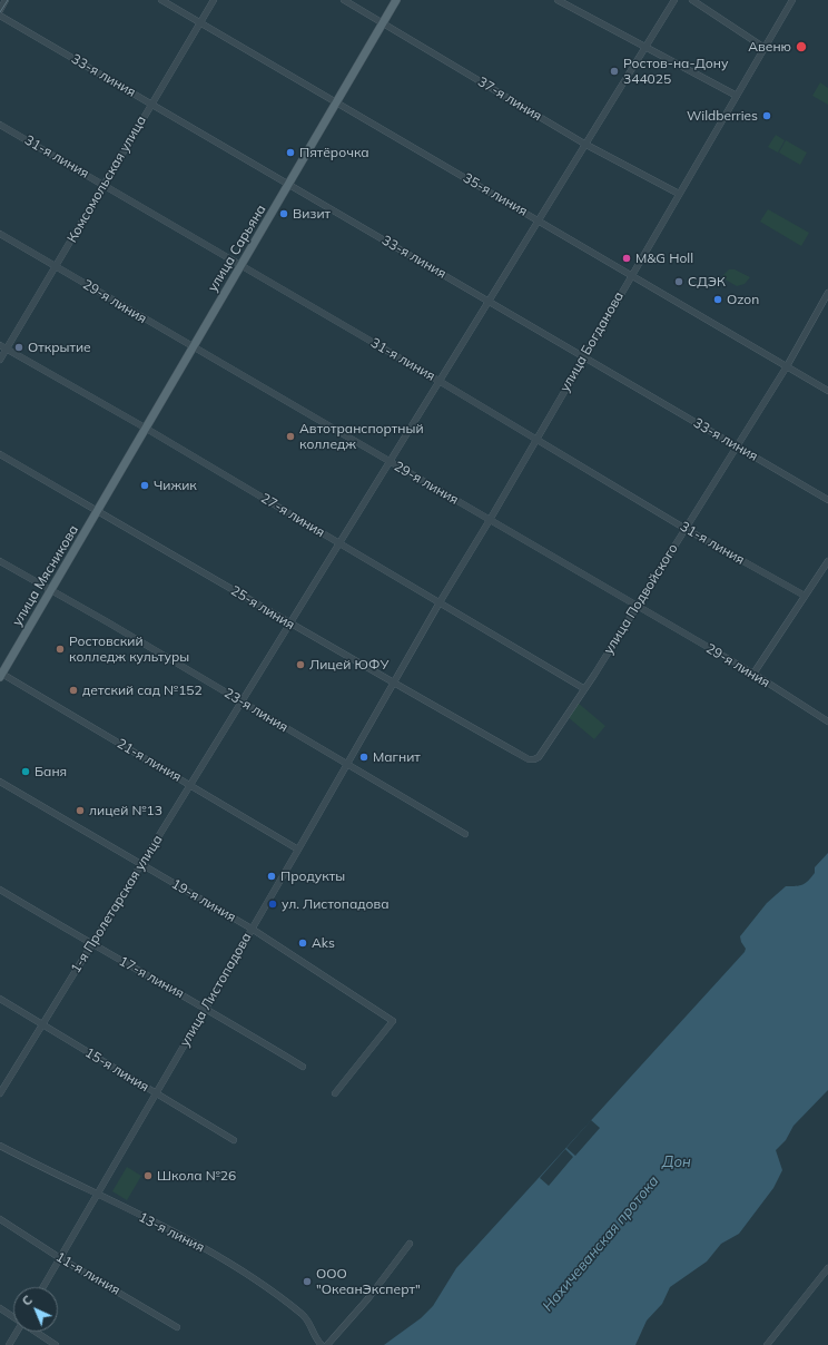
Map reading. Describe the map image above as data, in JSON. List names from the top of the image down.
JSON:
{
  "streets": {
    "main road": ["улица Сарьяна", "улица Мясникова"],
    "street": [
      "33-я линия",
      "37-я линия",
      "31-я линия",
      "Комсомольская улица",
      "35-я линия",
      "29-я линия",
      "улица Богданова",
      "27-я линия",
      "улица Подвойского",
      "25-я линия",
      "23-я линия",
      "21-я линия",
      "19-я линия",
      "1-я Пролетарская улица",
      "17-я линия",
      "улица Листопадова",
      "15-я линия",
      "13-я линия",
      "11-я линия"
    ]
  },
  "crossings": [
    ["33-я линия", "Комсомольская улица"],
    ["33-я линия", "улица Сарьяна"],
    ["33-я линия", "улица Богданова"],
    ["33-я линия", "улица Подвойского"],
    ["33-я линия", "1-я Пролетарская улица"],
    ["37-я линия", "улица Сарьяна"],
    ["37-я линия", "улица Богданова"],
    ["37-я линия", "1-я Пролетарская улица"],
    ["31-я линия", "Комсомольская улица"],
    ["31-я линия", "улица Сарьяна"],
    ["31-я линия", "улица Богданова"],
    ["31-я линия", "улица Подвойского"],
    ["31-я линия", "1-я Пролетарская улица"],
    ["Комсомольская улица", "35-я линия"],
    ["Комсомольская улица", "29-я линия"],
    ["Комсомольская улица", "27-я линия"],
    ["35-я линия", "улица Сарьяна"],
    ["35-я линия", "улица Богданова"],
    ["35-я линия", "улица Подвойского"],
    ["35-я линия", "1-я Пролетарская улица"],
    ["улица Сарьяна", "29-я линия"],
    ["улица Сарьяна", "27-я линия"],
    ["улица Сарьяна", "улица Мясникова"],
    ["улица Сарьяна", "25-я линия"],
    ["29-я линия", "улица Богданова"],
    ["29-я линия", "улица Подвойского"],
    ["29-я линия", "1-я Пролетарская улица"],
    ["улица Богданова", "27-я линия"],
    ["улица Богданова", "25-я линия"],
    ["улица Богданова", "улица Листопадова"],
    ["27-я линия", "улица Подвойского"],
    ["27-я линия", "1-я Пролетарская улица"],
    ["улица Мясникова", "25-я линия"],
    ["улица Мясникова", "23-я линия"],
    ["улица Мясникова", "21-я линия"],
    ["улица Подвойского", "25-я линия"],
    ["25-я линия", "1-я Пролетарская улица"],
    ["25-я линия", "улица Листопадова"],
    ["23-я линия", "1-я Пролетарская улица"],
    ["23-я линия", "улица Листопадова"],
    ["21-я линия", "1-я Пролетарская улица"],
    ["21-я линия", "улица Листопадова"],
    ["19-я линия", "1-я Пролетарская улица"],
    ["19-я линия", "улица Листопадова"],
    ["1-я Пролетарская улица", "17-я линия"],
    ["1-я Пролетарская улица", "15-я линия"],
    ["17-я линия", "улица Листопадова"],
    ["улица Листопадова", "15-я линия"],
    ["улица Листопадова", "13-я линия"],
    ["улица Листопадова", "11-я линия"]
  ],
  "water": ["Дон", "Нахичеванская протока"],
  "places": [
    "Авеню",
    "Ростов-на-Дону 344025",
    "Wildberries",
    "Пятёрочка",
    "Визит",
    "M&G Holl",
    "СДЭК",
    "Ozon",
    "Открытие",
    "Автотранспортный колледж",
    "Чижик",
    "Ростовский колледж культуры",
    "Лицей ЮФУ",
    "детский сад №152",
    "Магнит",
    "Баня",
    "лицей №13",
    "Продукты",
    "ул. Листопадова",
    "Aks",
    "Школа №26",
    "ООО \"ОкеанЭксперт\""
  ],
  "north": "top left"
}
